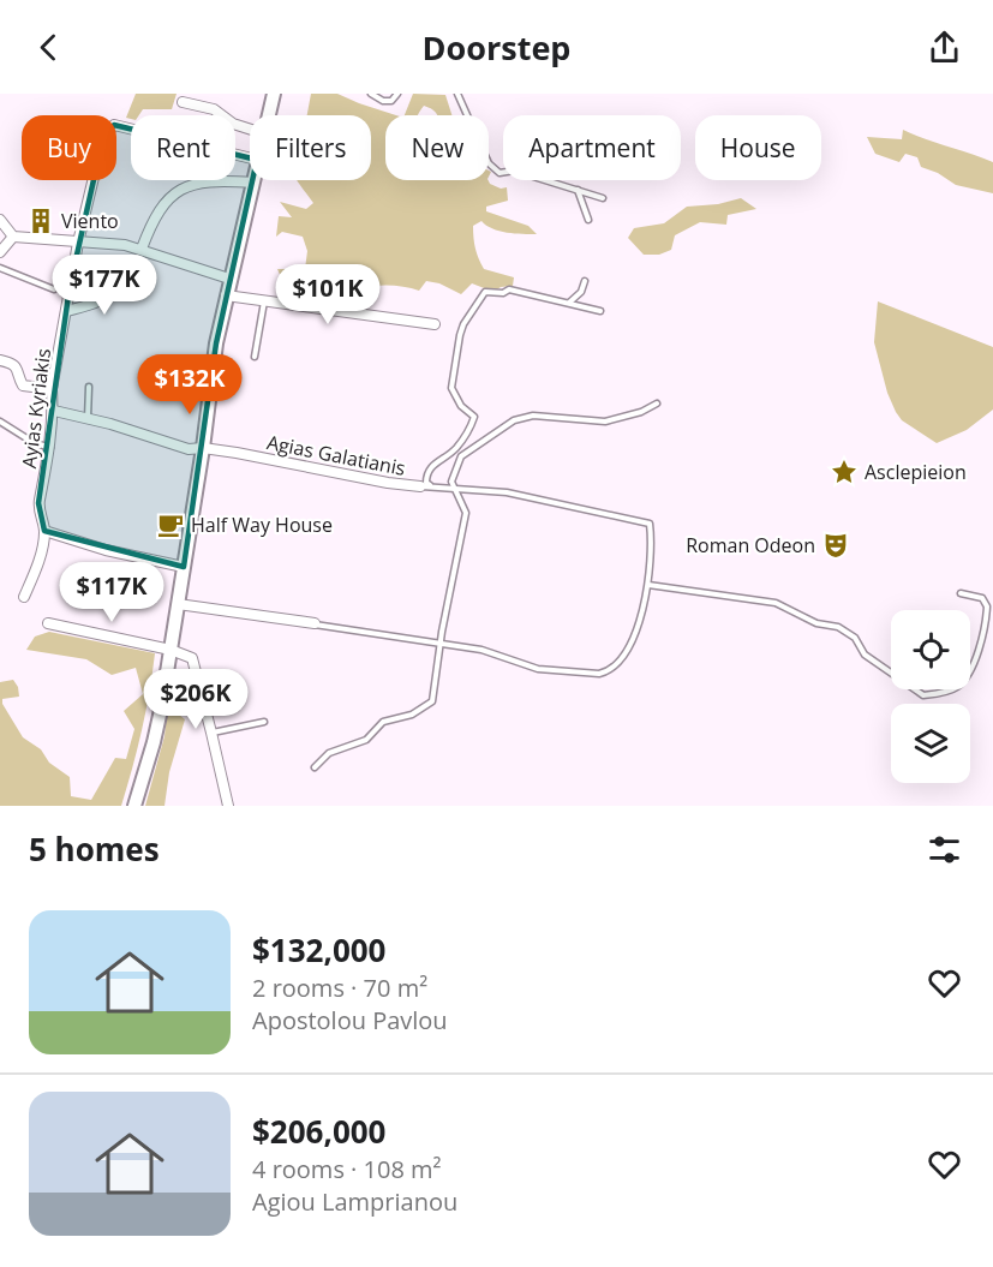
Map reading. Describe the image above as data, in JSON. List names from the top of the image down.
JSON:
{
  "streets": {
    "street": ["Ayias Kyriakis", "Agias Galatianis"]
  },
  "crossings": [
    ["Ayias Kyriakis", "Agias Galatianis"]
  ],
  "places": {
    "building": ["Viento"],
    "place": ["Asclepieion"],
    "cafe": ["Half Way House"],
    "theatre": ["Roman Odeon"]
  },
  "page": {
    "header": "Doorstep",
    "chip": [
      "Buy",
      "Rent",
      "Filters",
      "New",
      "Apartment",
      "House"
    ],
    "price": [
      "$177K",
      "$101K",
      "$132K",
      "$117K",
      "$206K"
    ],
    "heading": "5 homes",
    "list": [
      {
        "name": "$132,000",
        "note": "2 rooms · 70 m² · Apostolou Pavlou"
      },
      {
        "name": "$206,000",
        "note": "4 rooms · 108 m² · Agiou Lamprianou"
      }
    ]
  }
}
